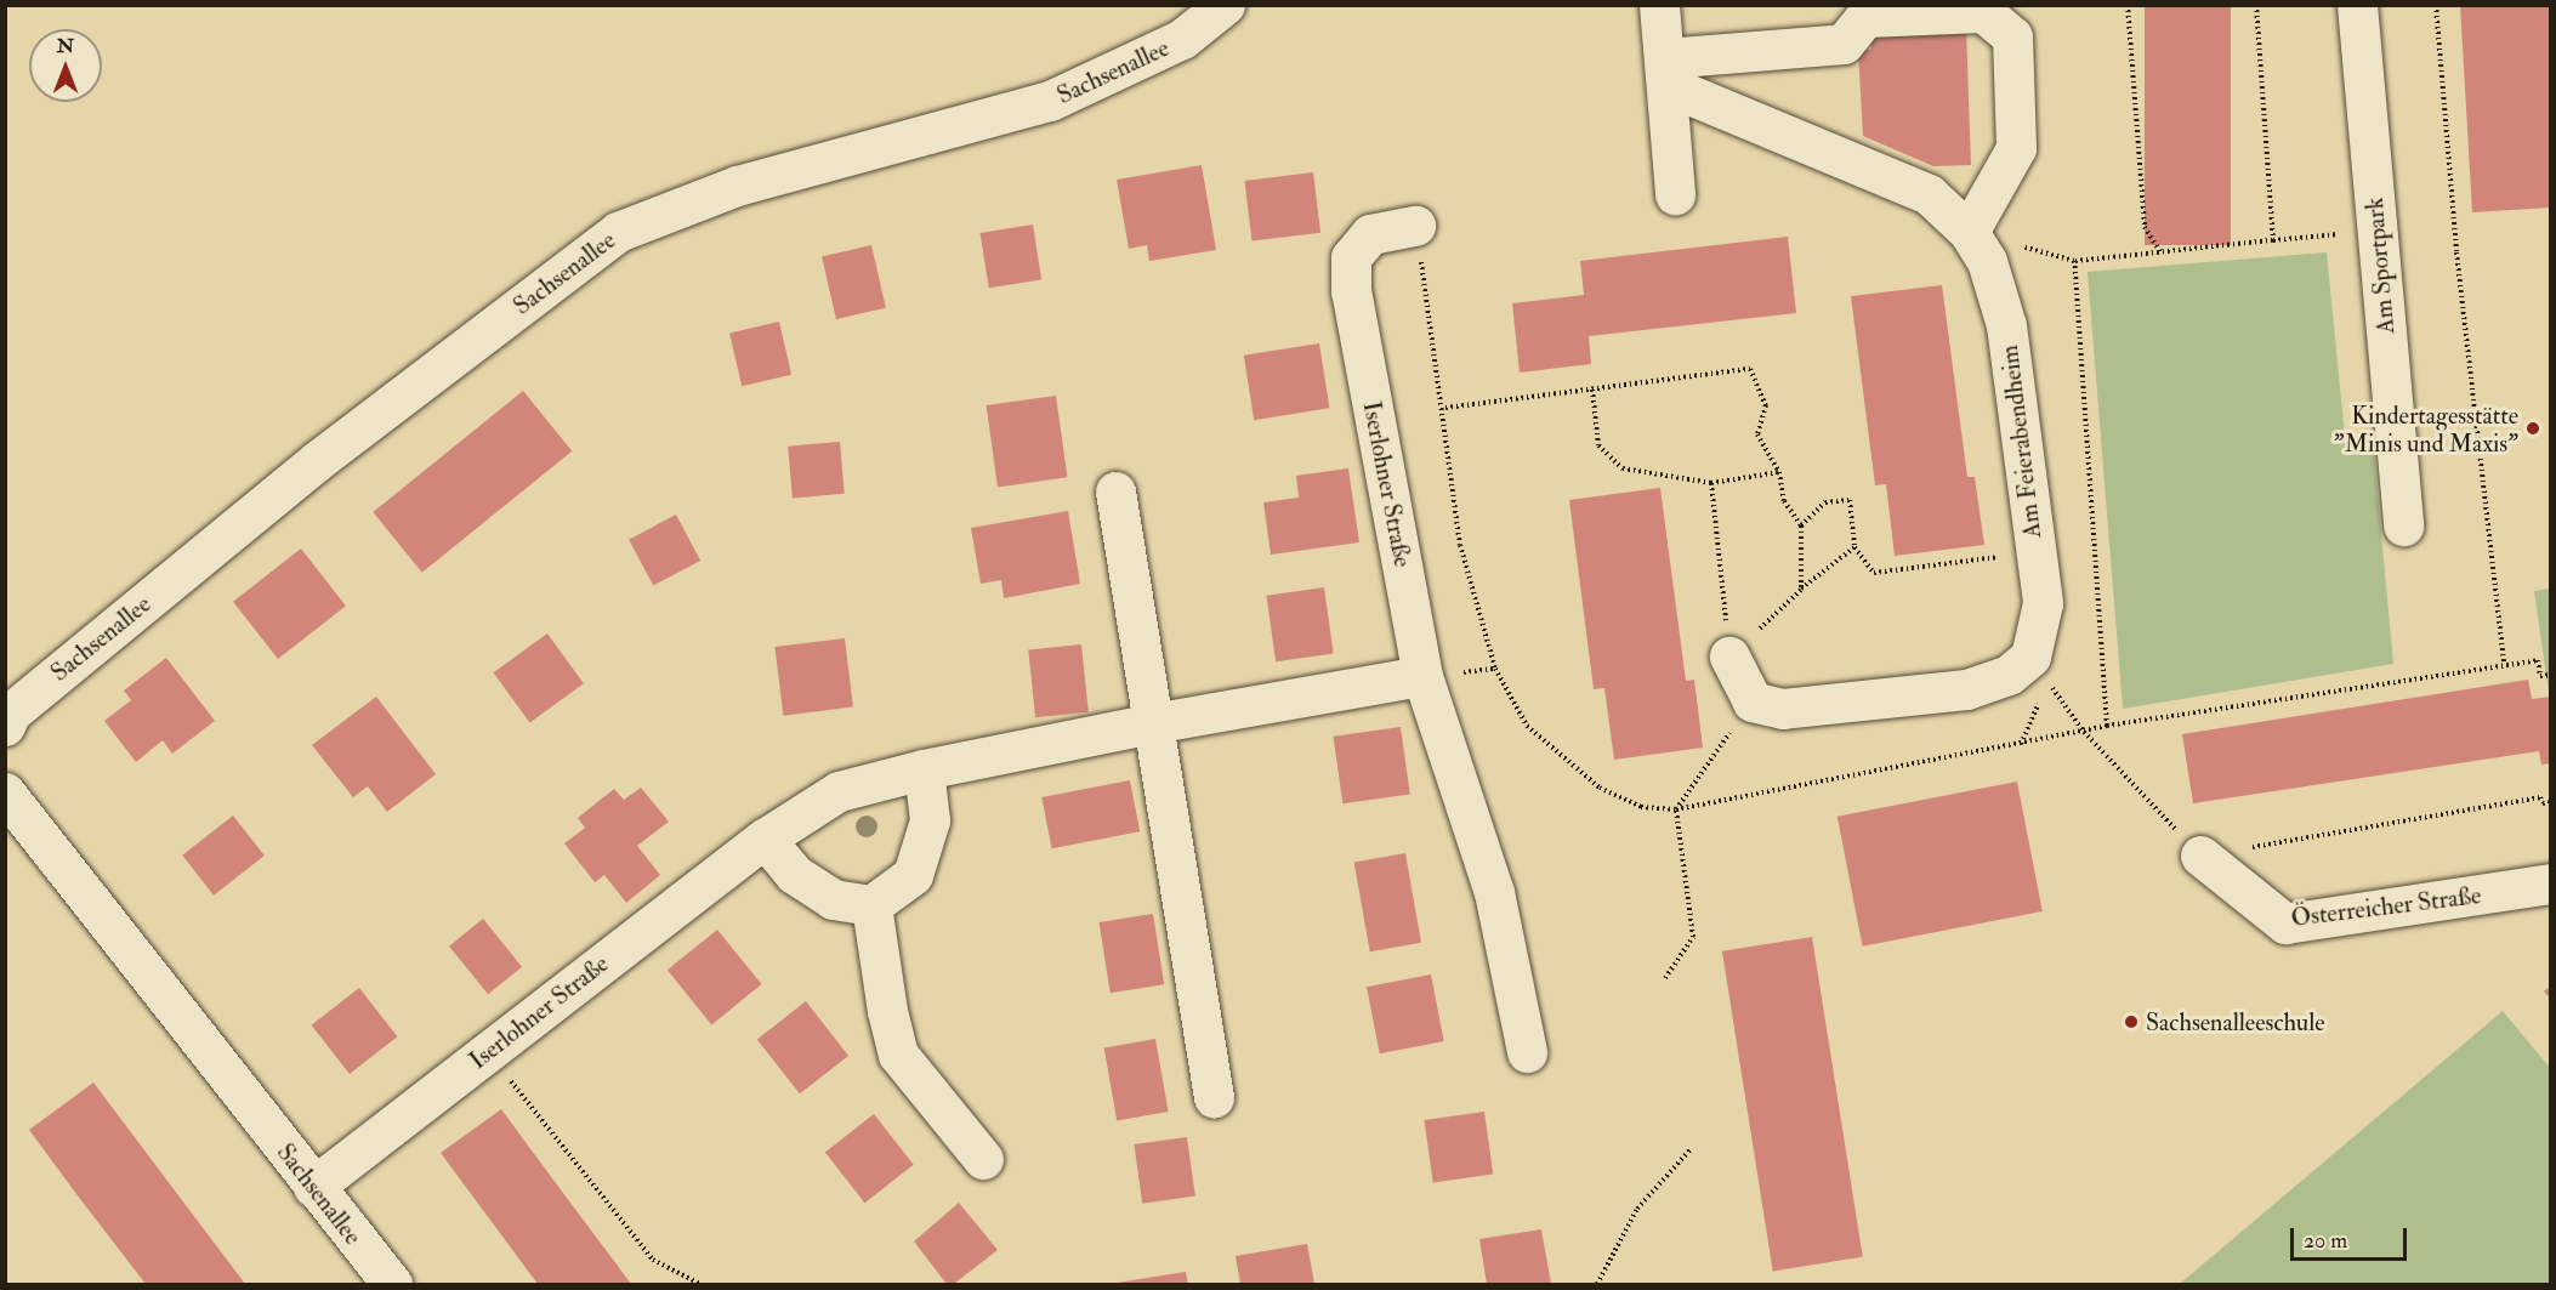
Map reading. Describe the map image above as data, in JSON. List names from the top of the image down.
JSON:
{
  "streets": {
    "street": [
      "Sachsenallee",
      "Am Sportpark",
      "Am Feierabendheim",
      "Iserlohner Straße",
      "Österreicher Straße"
    ]
  },
  "crossings": [
    ["Sachsenallee", "Iserlohner Straße"]
  ],
  "places": ["Kindertagesstätte \"Minis und Maxis\"", "Sachsenalleeschule"],
  "scale_bar": "20 m",
  "north": "top"
}
